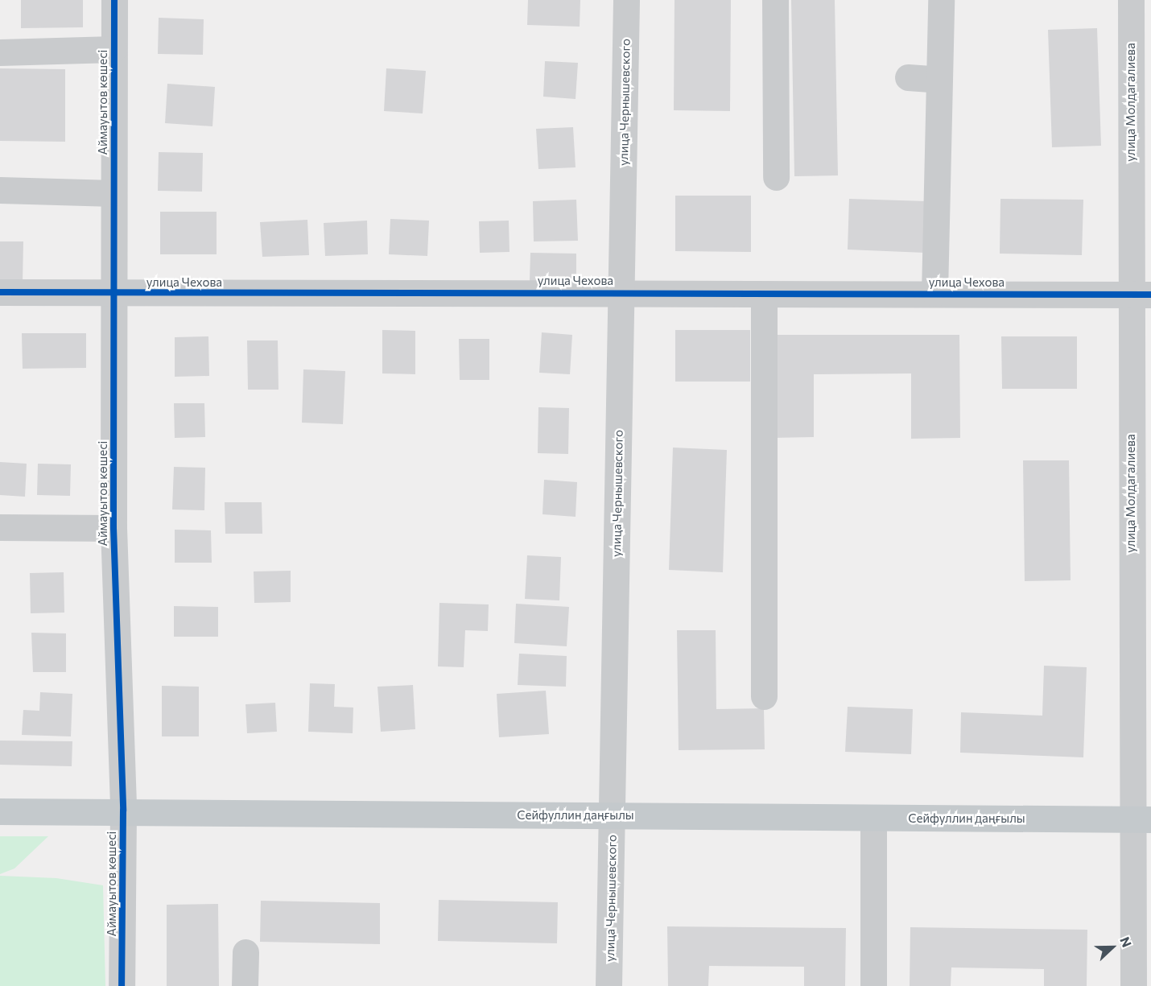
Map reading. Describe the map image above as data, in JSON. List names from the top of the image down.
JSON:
{
  "streets": {
    "main road": ["Сейфуллин даңғылы"],
    "street": [
      "Аймауытов көшесі",
      "улица Чернышевского",
      "улица Молдагалиева",
      "улица Чехова"
    ]
  },
  "crossings": [
    ["Аймауытов көшесі", "улица Чехова"],
    ["Аймауытов көшесі", "Сейфуллин даңғылы"],
    ["улица Чернышевского", "улица Чехова"],
    ["улица Чернышевского", "Сейфуллин даңғылы"],
    ["улица Молдагалиева", "улица Чехова"],
    ["улица Молдагалиева", "Сейфуллин даңғылы"]
  ],
  "north": "right"
}
